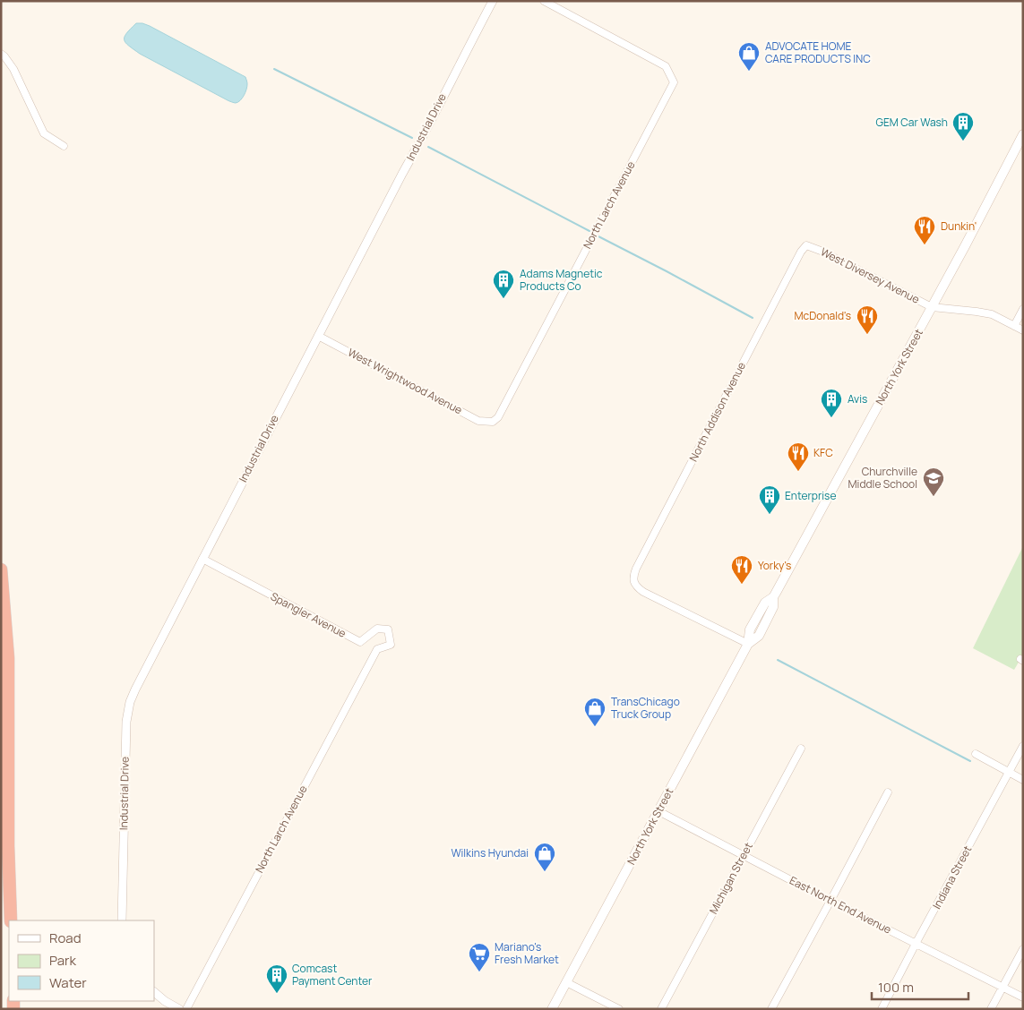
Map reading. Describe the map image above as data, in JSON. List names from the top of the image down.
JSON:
{
  "streets": {
    "main road": ["North York Street"],
    "street": [
      "Industrial Drive",
      "North Larch Avenue",
      "West Diversey Avenue",
      "West Wrightwood Avenue",
      "North Addison Avenue",
      "Spangler Avenue",
      "Indiana Street",
      "Michigan Street",
      "East North End Avenue"
    ]
  },
  "crossings": [
    ["Industrial Drive", "West Wrightwood Avenue"],
    ["Industrial Drive", "Spangler Avenue"],
    ["North Larch Avenue", "West Wrightwood Avenue"],
    ["North Larch Avenue", "Spangler Avenue"],
    ["West Diversey Avenue", "North York Street"],
    ["West Diversey Avenue", "North Addison Avenue"],
    ["North York Street", "North Addison Avenue"],
    ["North York Street", "East North End Avenue"],
    ["Indiana Street", "East North End Avenue"],
    ["Michigan Street", "East North End Avenue"]
  ],
  "places": {
    "shop": ["ADVOCATE HOME CARE PRODUCTS INC", "TransChicago Truck Group", "Wilkins Hyundai"],
    "building": [
      "GEM Car Wash",
      "Adams Magnetic Products Co",
      "Avis",
      "Enterprise",
      "Comcast Payment Center"
    ],
    "restaurant": [
      "Dunkin'",
      "McDonald's",
      "KFC",
      "Yorky's"
    ],
    "school or university": ["Churchville Middle School"],
    "supermarket": ["Mariano's Fresh Market"]
  },
  "legend": ["Road", "Park", "Water"],
  "scale_bar": "100 m"
}
